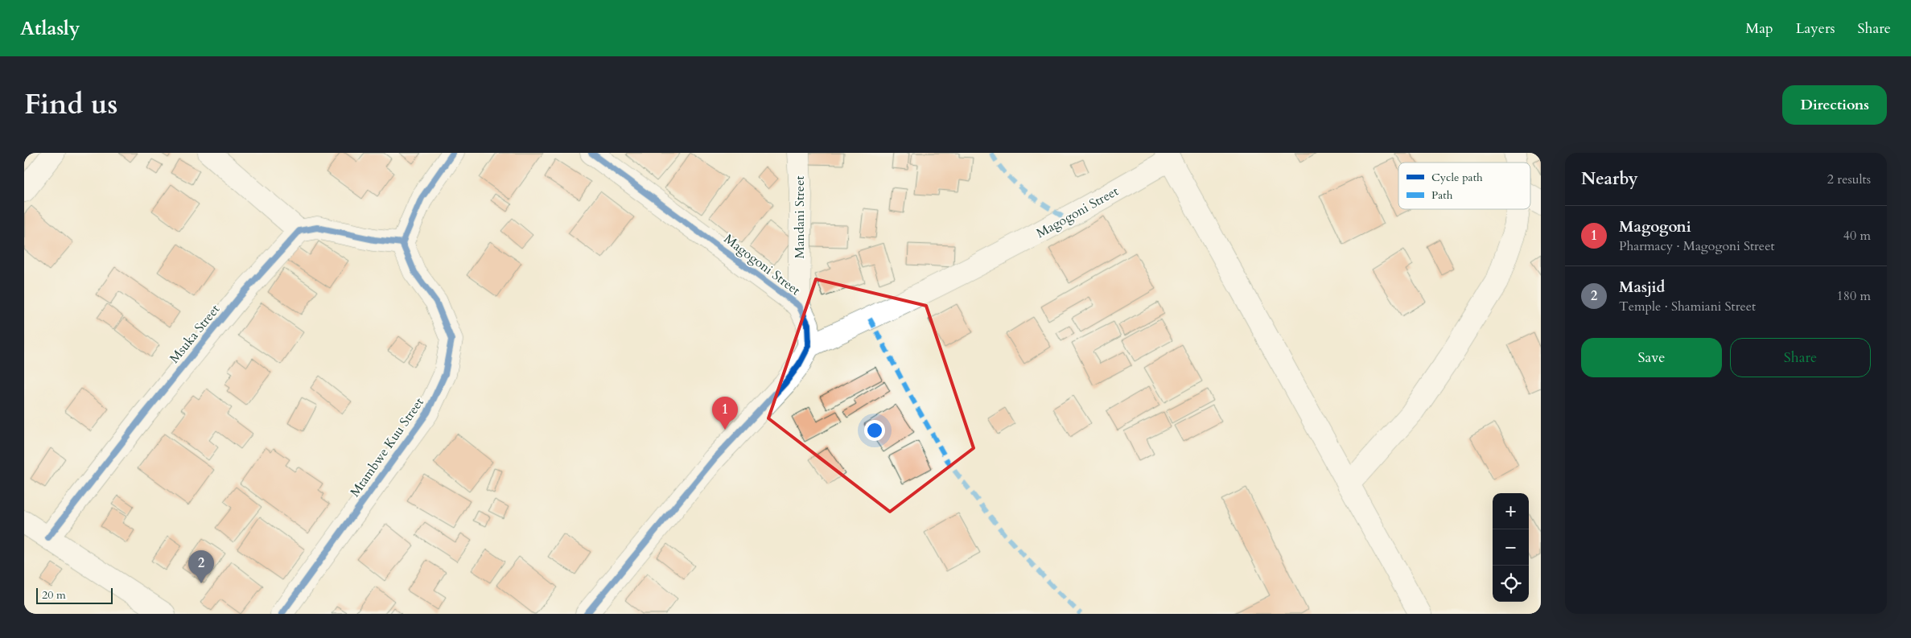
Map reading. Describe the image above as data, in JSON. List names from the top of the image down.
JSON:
{
  "streets": {
    "main road": [
      "Magogoni Street",
      "Mandani Street",
      "Msuka Street",
      "Mtambwe Kuu Street"
    ]
  },
  "crossings": [
    ["Magogoni Street", "Mandani Street"]
  ],
  "legend": ["Cycle path", "Path"],
  "scale_bar": "20 m",
  "page": {
    "header": "Atlasly",
    "nav": ["Map", "Layers", "Share"],
    "title": "Find us",
    "buttons": [
      "Directions",
      ["Save", "Share"]
    ],
    "heading": ["Nearby", "2 results"],
    "list": [
      {
        "mark": "1",
        "name": "Magogoni",
        "note": "Pharmacy · Magogoni Street",
        "value": "40 m"
      },
      {
        "mark": "2",
        "name": "Masjid",
        "note": "Temple · Shamiani Street",
        "value": "180 m"
      }
    ],
    "pins": ["1", "2"],
    "map_buttons": ["+", "−"],
    "scale": "20 m"
  }
}
